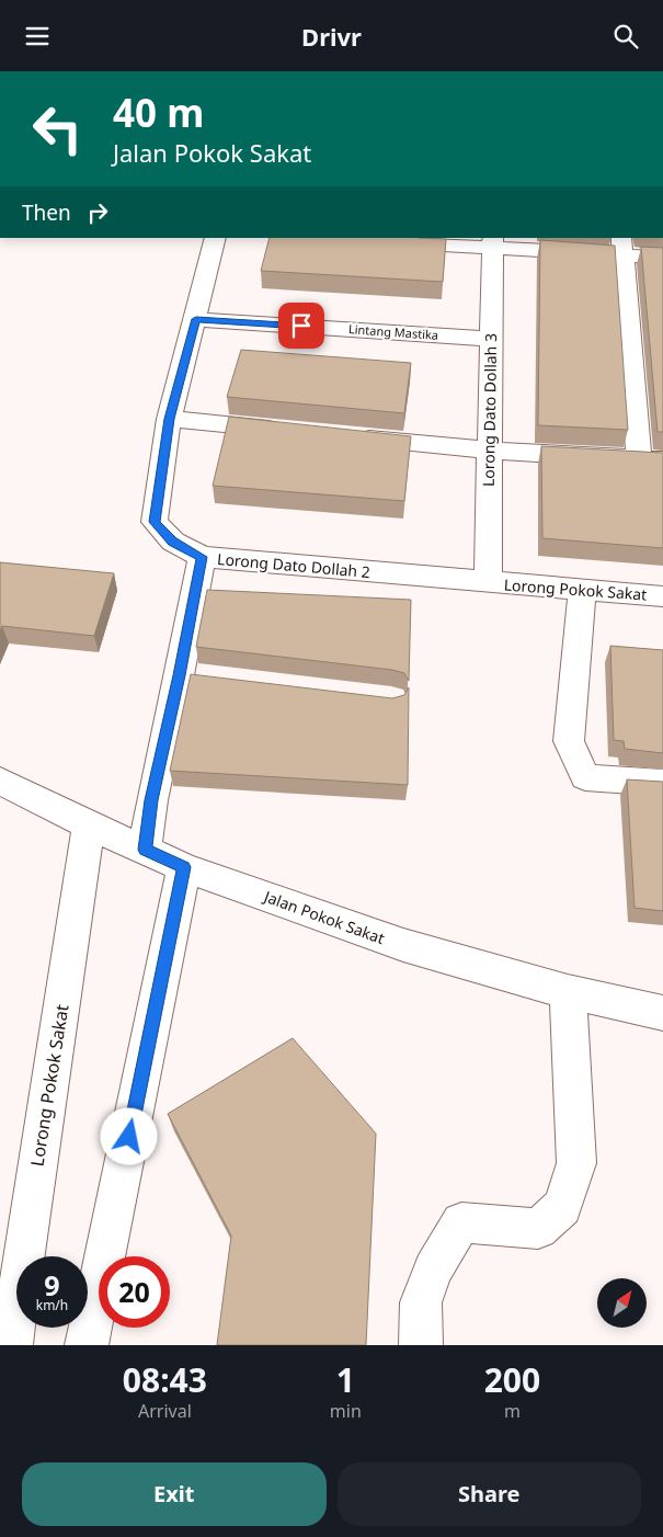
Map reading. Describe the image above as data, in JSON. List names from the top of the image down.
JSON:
{
  "streets": {
    "street": [
      "Lintang Mastika",
      "Lorong Dato Dollah 3",
      "Lorong Dato Dollah 2",
      "Lorong Pokok Sakat",
      "Jalan Pokok Sakat"
    ]
  },
  "crossings": [
    ["Lintang Mastika", "Lorong Dato Dollah 3"],
    ["Lintang Mastika", "Lorong Dato Dollah 2"],
    ["Lorong Dato Dollah 3", "Lorong Dato Dollah 2"],
    ["Lorong Dato Dollah 3", "Lorong Pokok Sakat"],
    ["Lorong Dato Dollah 2", "Lorong Pokok Sakat"],
    ["Lorong Pokok Sakat", "Jalan Pokok Sakat"]
  ],
  "north": "top right",
  "page": {
    "header": "Drivr",
    "turn": ["40 m", "Jalan Pokok Sakat"],
    "then": "Then",
    "speed": "9 km/h",
    "limit": "20",
    "eta": [
      "08:43",
      "Arrival",
      "1",
      "min",
      "200",
      "m"
    ],
    "buttons": ["Exit", "Share"]
  }
}
